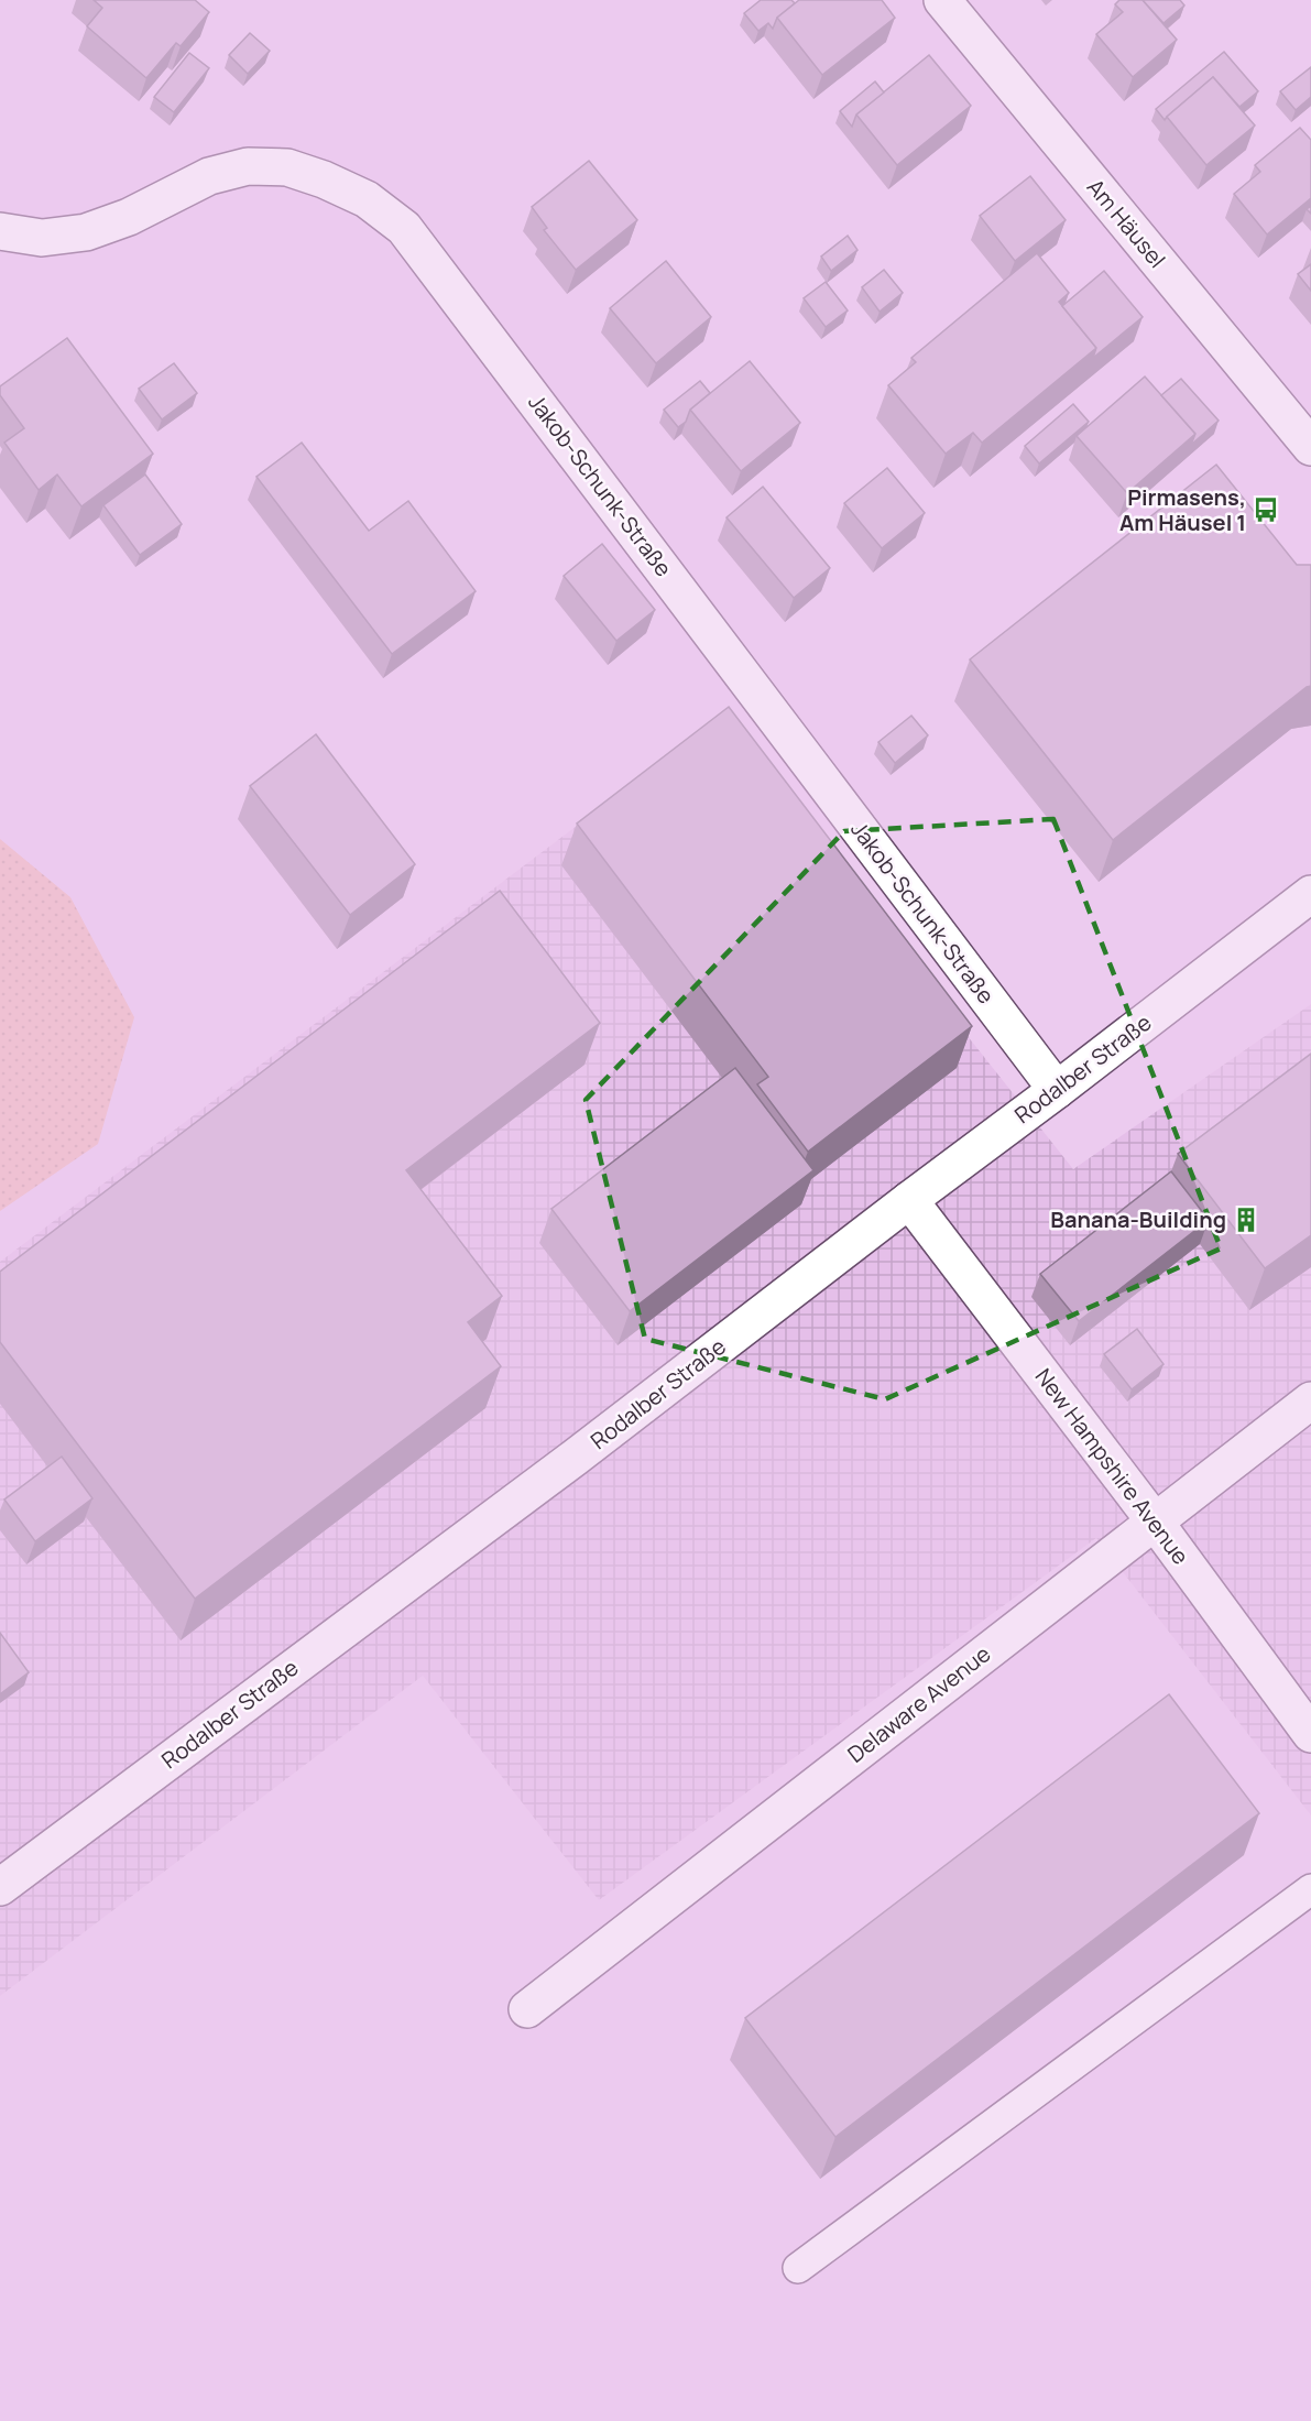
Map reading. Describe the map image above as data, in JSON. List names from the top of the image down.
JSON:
{
  "streets": {
    "street": [
      "Am Häusel",
      "Jakob-Schunk-Straße",
      "Rodalber Straße",
      "New Hampshire Avenue",
      "Delaware Avenue"
    ]
  },
  "crossings": [
    ["Jakob-Schunk-Straße", "Rodalber Straße"],
    ["Rodalber Straße", "New Hampshire Avenue"],
    ["New Hampshire Avenue", "Delaware Avenue"]
  ],
  "places": {
    "bus stop": ["Pirmasens, Am Häusel 1"],
    "building": ["Banana-Building"]
  }
}
